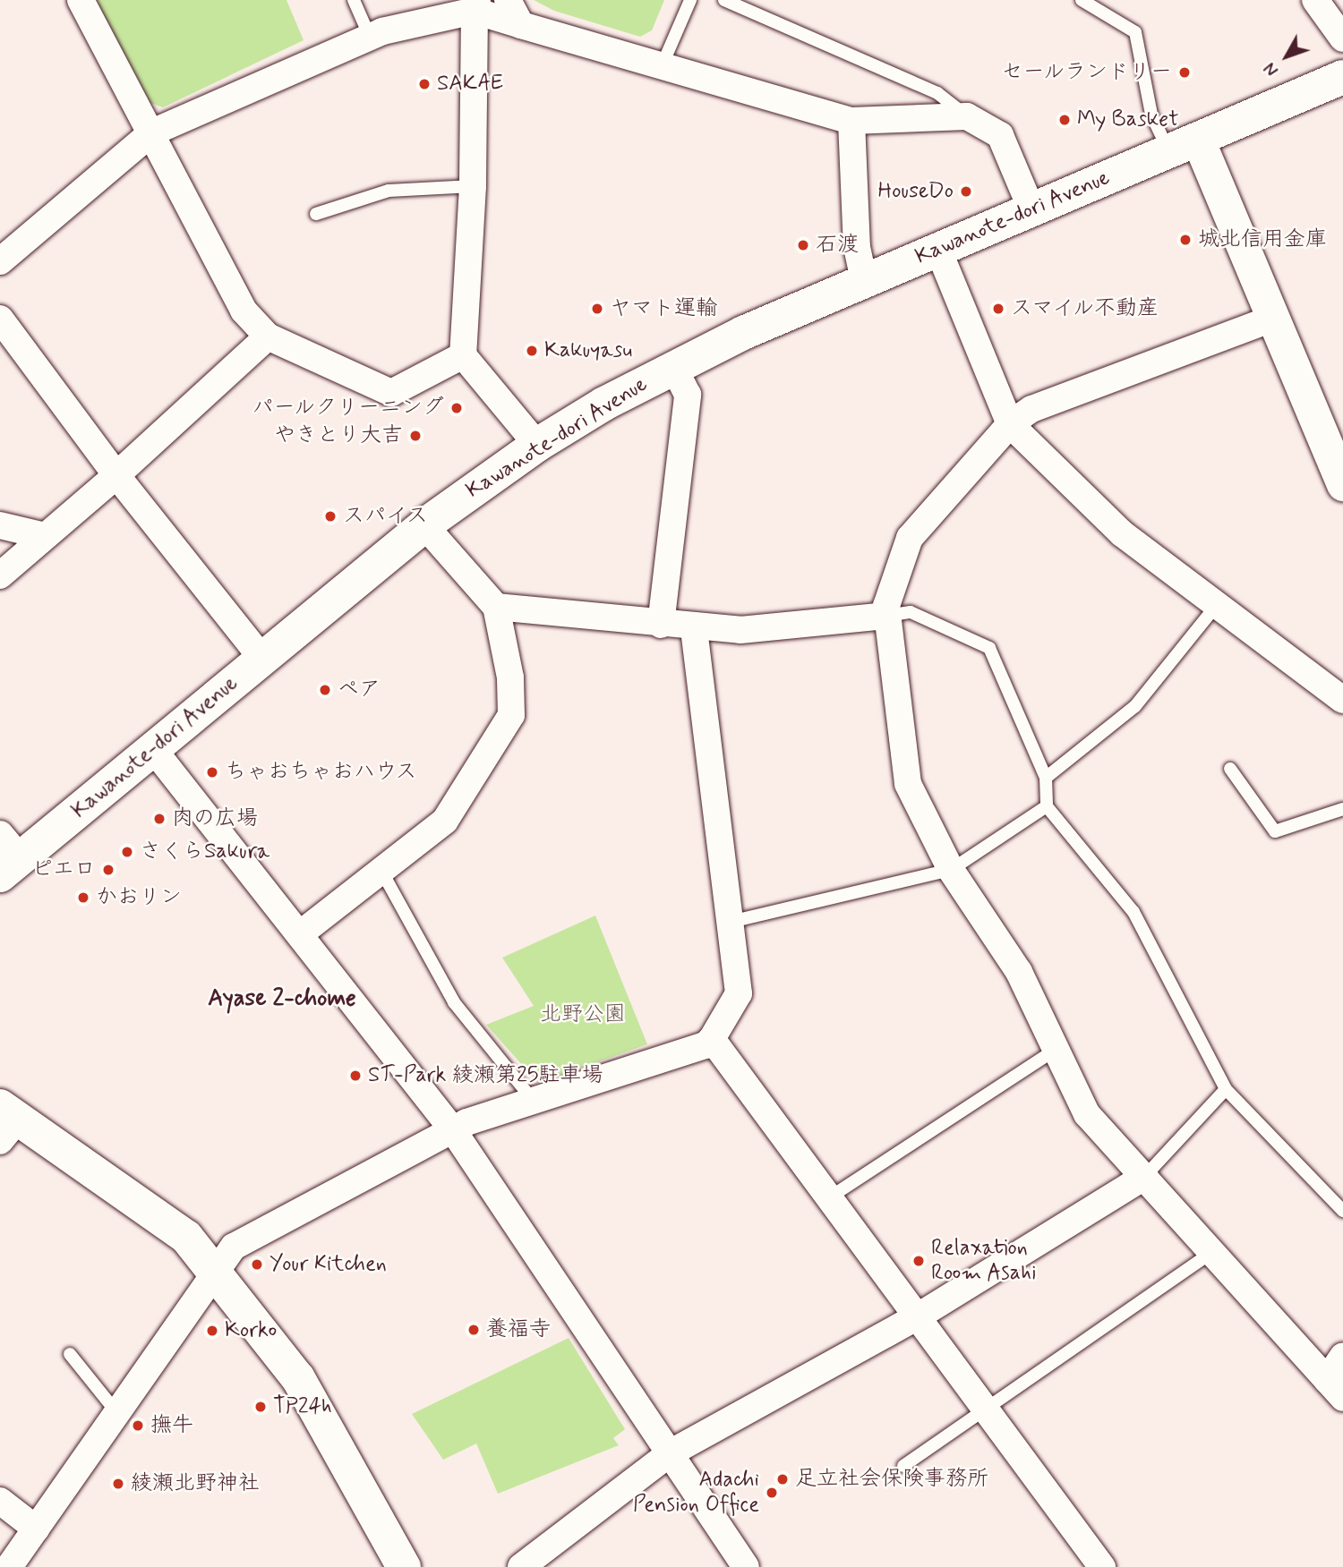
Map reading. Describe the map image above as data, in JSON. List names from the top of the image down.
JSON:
{
  "streets": {
    "main road": ["Kawanote-dori Avenue"]
  },
  "districts": ["Ayase 2-chome"],
  "parks": ["北野公園"],
  "places": [
    "セールランドリー",
    "SAKAE",
    "My Basket",
    "HouseDo",
    "城北信用金庫",
    "石渡",
    "ヤマト運輸",
    "スマイル不動産",
    "Kakuyasu",
    "パールクリーニング",
    "やきとり大吉",
    "スパイス",
    "ペア",
    "ちゃおちゃおハウス",
    "肉の広場",
    "さくらSakura",
    "ピエロ",
    "かおリン",
    "ST-Park 綾瀬第25駐車場",
    "Relaxation Room Asahi",
    "Your Kitchen",
    "養福寺",
    "Korko",
    "TP24h",
    "撫牛",
    "足立社会保険事務所",
    "綾瀬北野神社",
    "Adachi Pension Office"
  ],
  "north": "bottom left"
}
